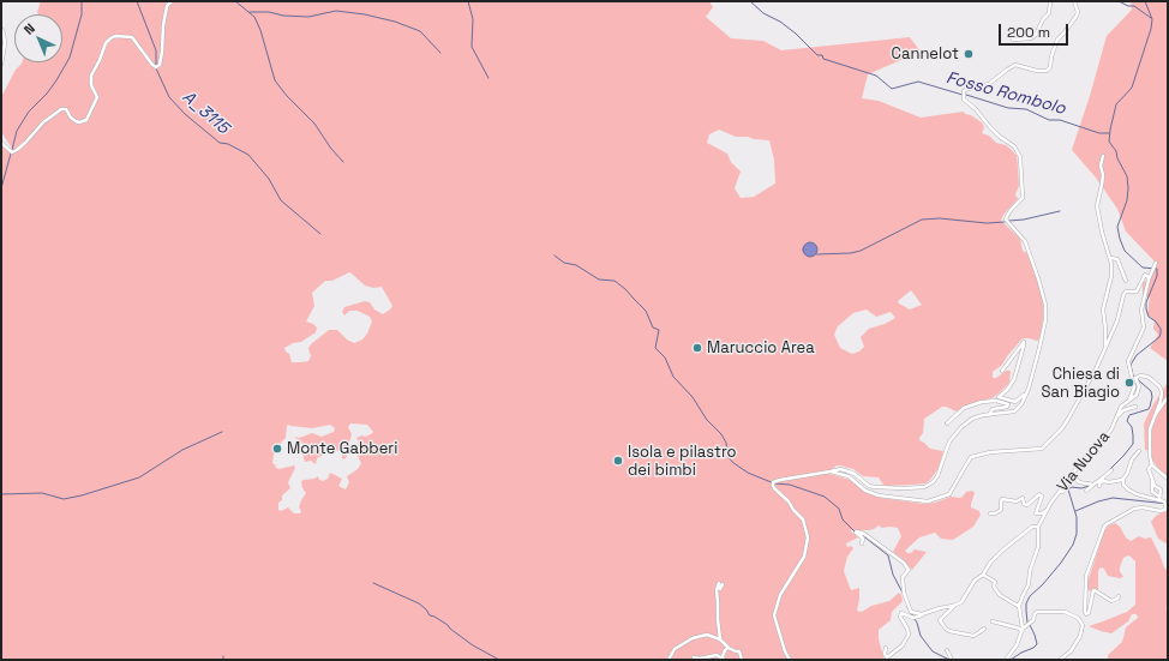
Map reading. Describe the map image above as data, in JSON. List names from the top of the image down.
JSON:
{
  "streets": {
    "street": ["Via Nuova"]
  },
  "water": ["Fosso Rombolo", "A_3115"],
  "places": [
    "Cannelot",
    "Maruccio Area",
    "Chiesa di San Biagio",
    "Monte Gabberi",
    "Isola e pilastro dei bimbi"
  ],
  "scale_bar": "200 m",
  "north": "top left"
}
